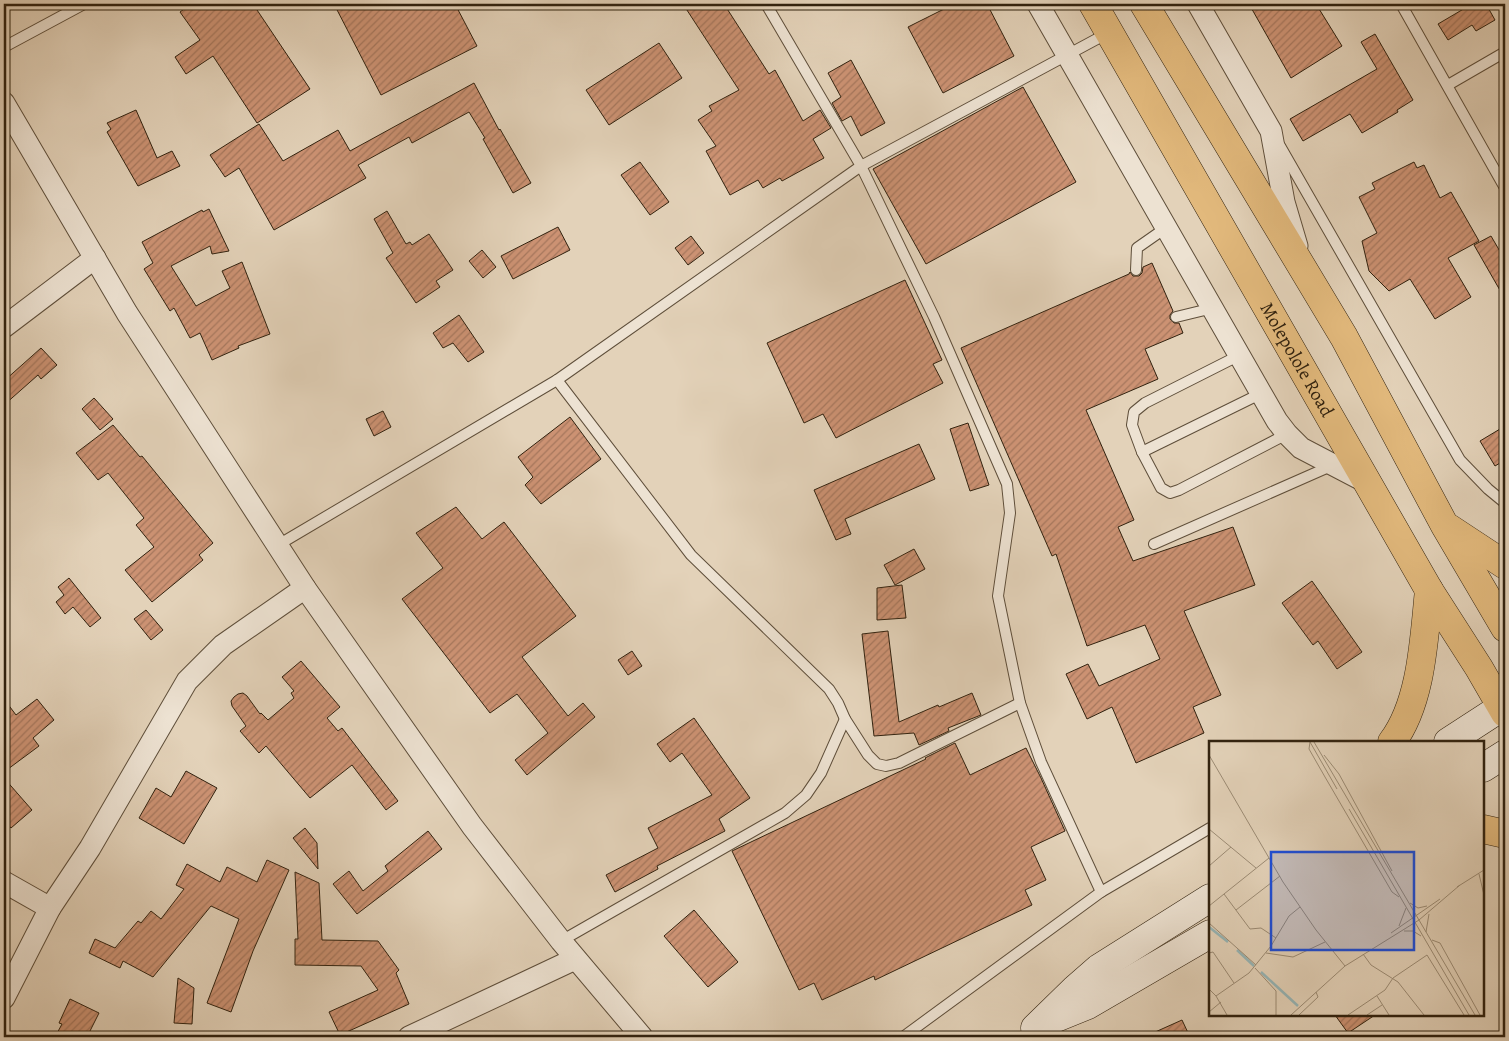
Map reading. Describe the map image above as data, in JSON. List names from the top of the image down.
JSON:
{
  "streets": {
    "main road": ["Molepolole Road"]
  }
}
